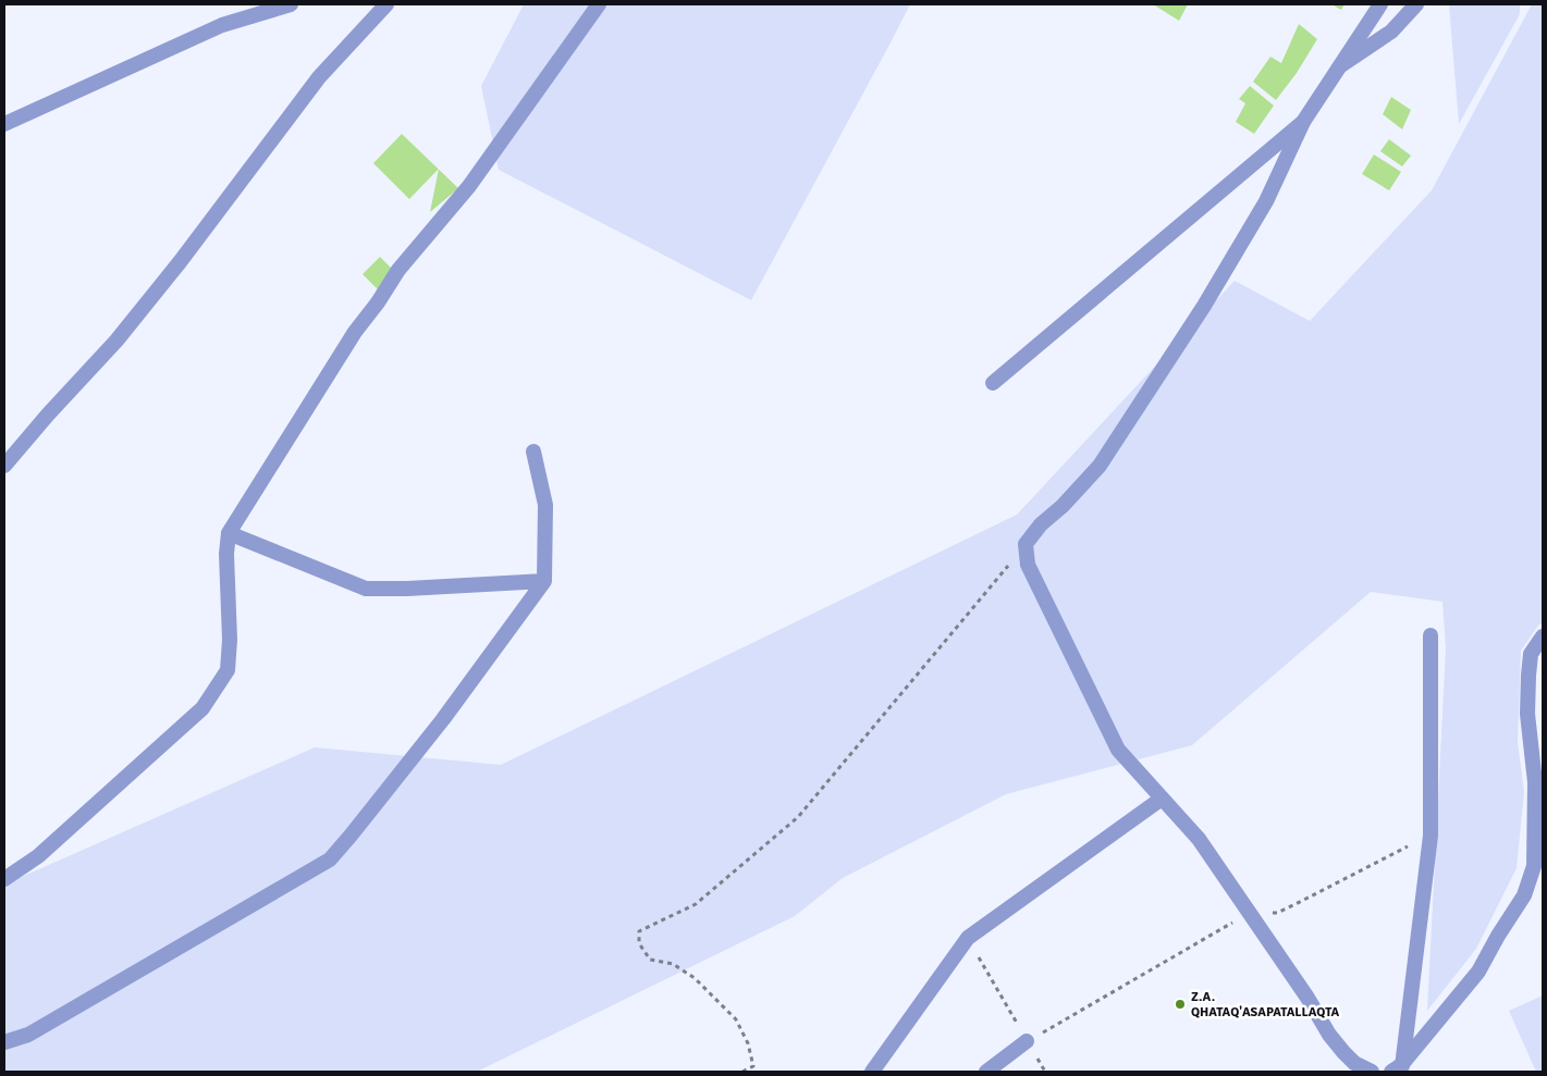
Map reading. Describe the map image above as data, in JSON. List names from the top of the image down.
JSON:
{
  "places": ["Z.A. QHATAQ'ASAPATALLAQTA"]
}
